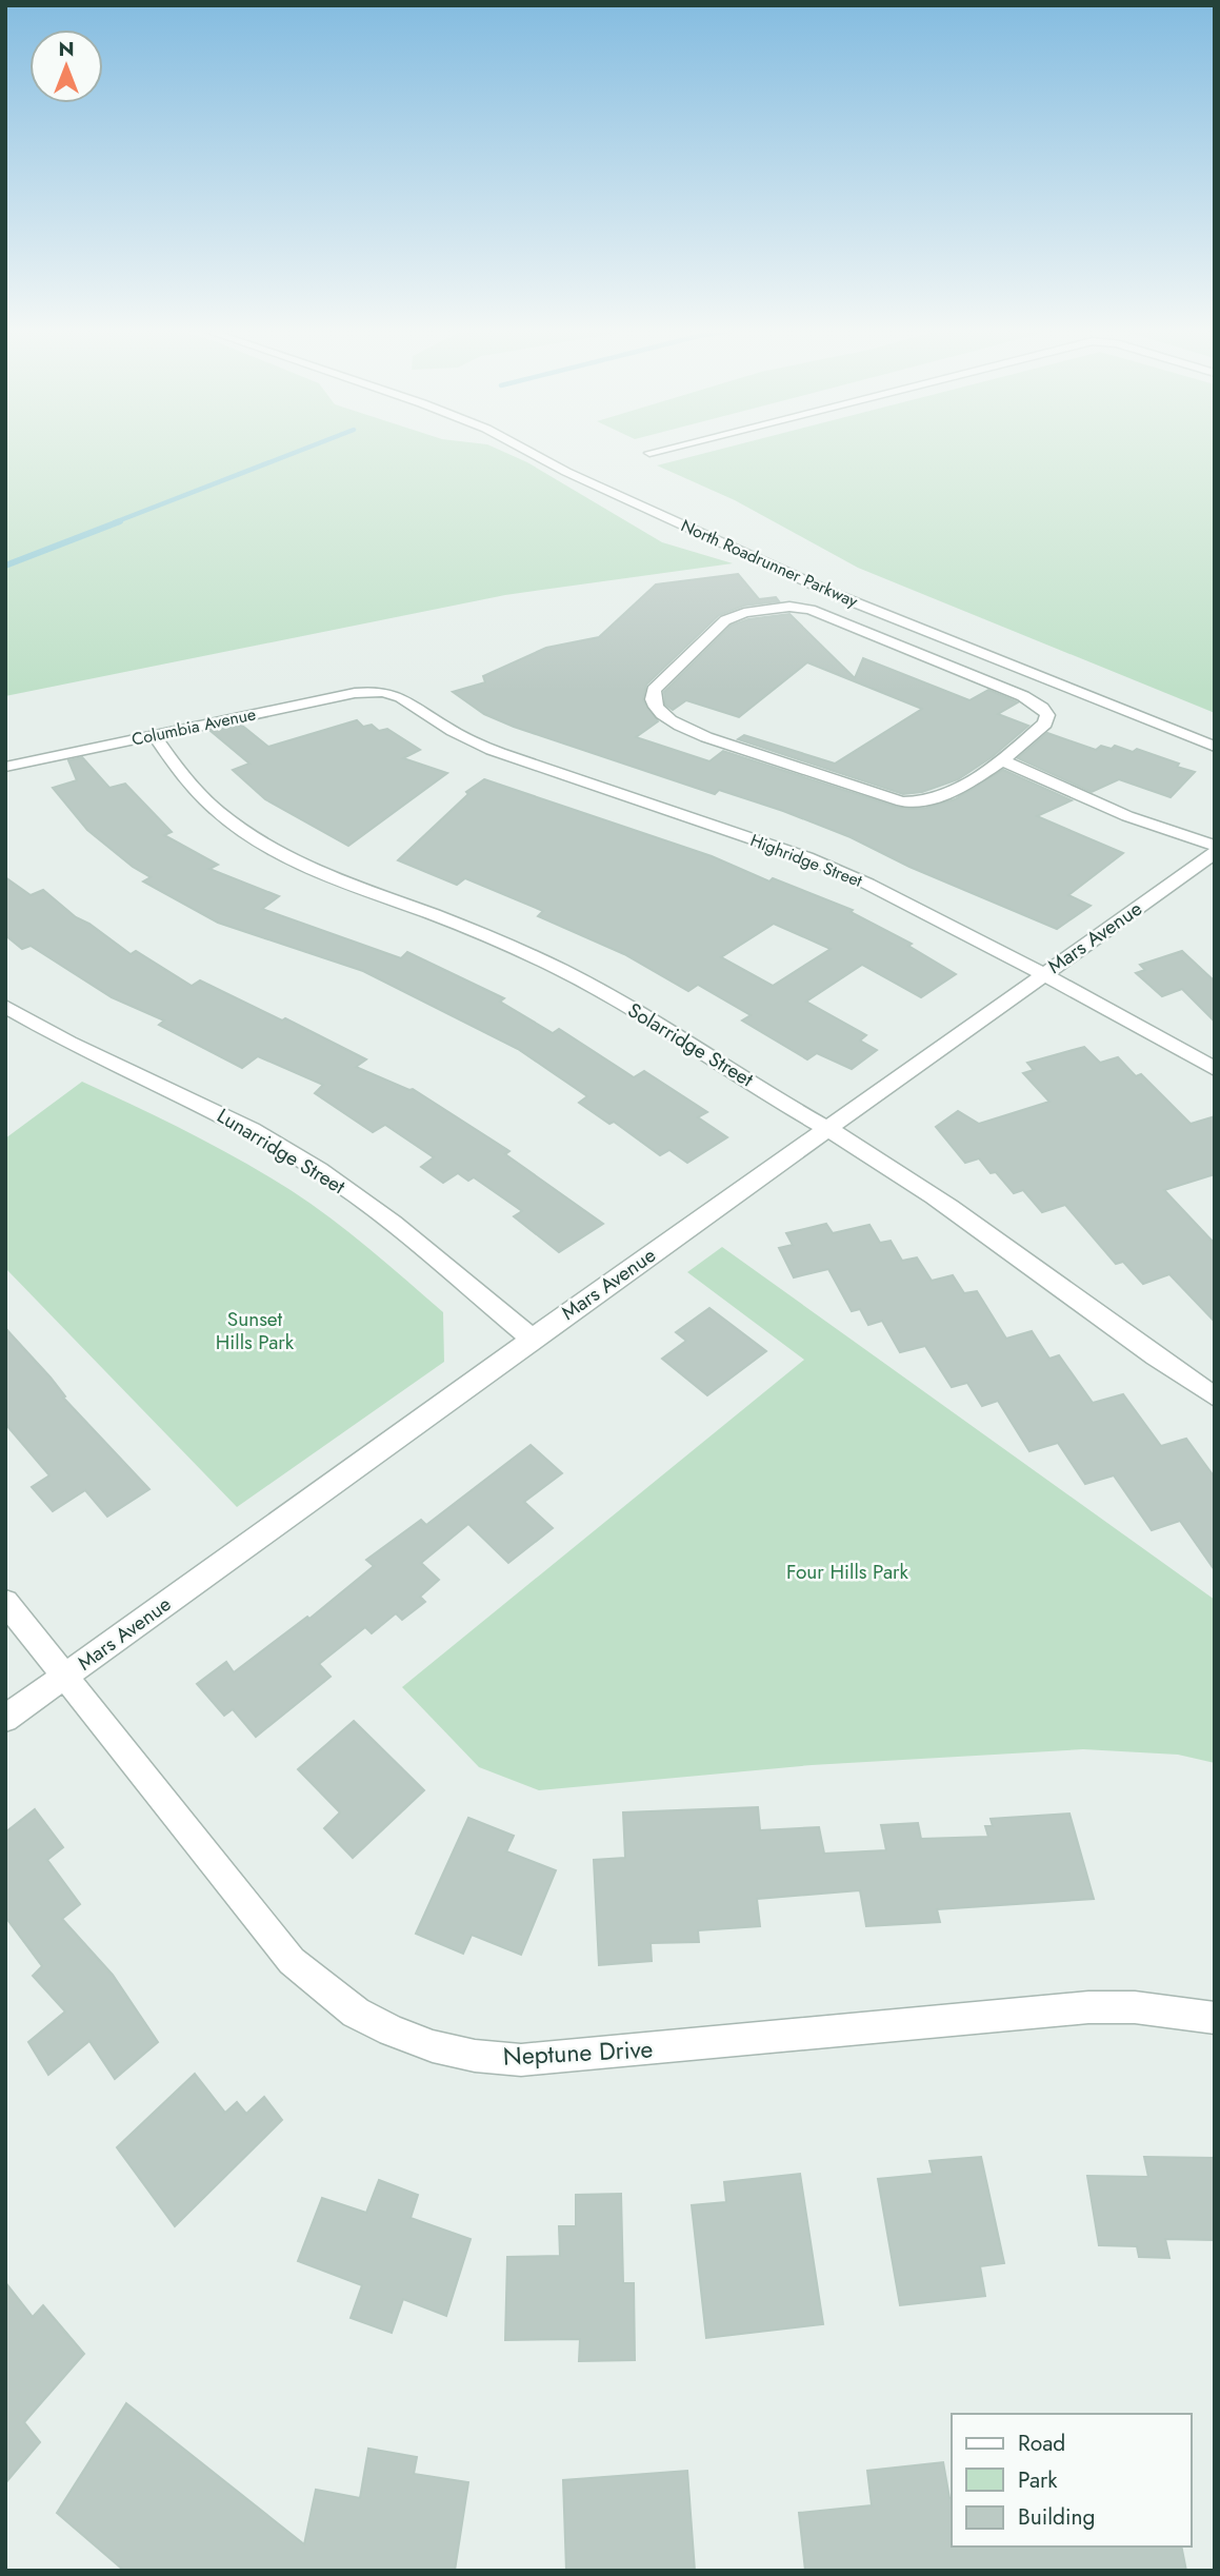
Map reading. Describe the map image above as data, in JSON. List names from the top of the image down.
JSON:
{
  "streets": {
    "street": [
      "North Roadrunner Parkway",
      "Columbia Avenue",
      "Highridge Street",
      "Mars Avenue",
      "Solarridge Street",
      "Lunarridge Street",
      "Neptune Drive"
    ]
  },
  "crossings": [
    ["Columbia Avenue", "Highridge Street"],
    ["Columbia Avenue", "Solarridge Street"],
    ["Highridge Street", "Mars Avenue"],
    ["Mars Avenue", "Solarridge Street"],
    ["Mars Avenue", "Lunarridge Street"],
    ["Mars Avenue", "Neptune Drive"]
  ],
  "parks": ["Sunset Hills Park", "Four Hills Park"],
  "legend": ["Road", "Park", "Building"],
  "north": "top"
}
